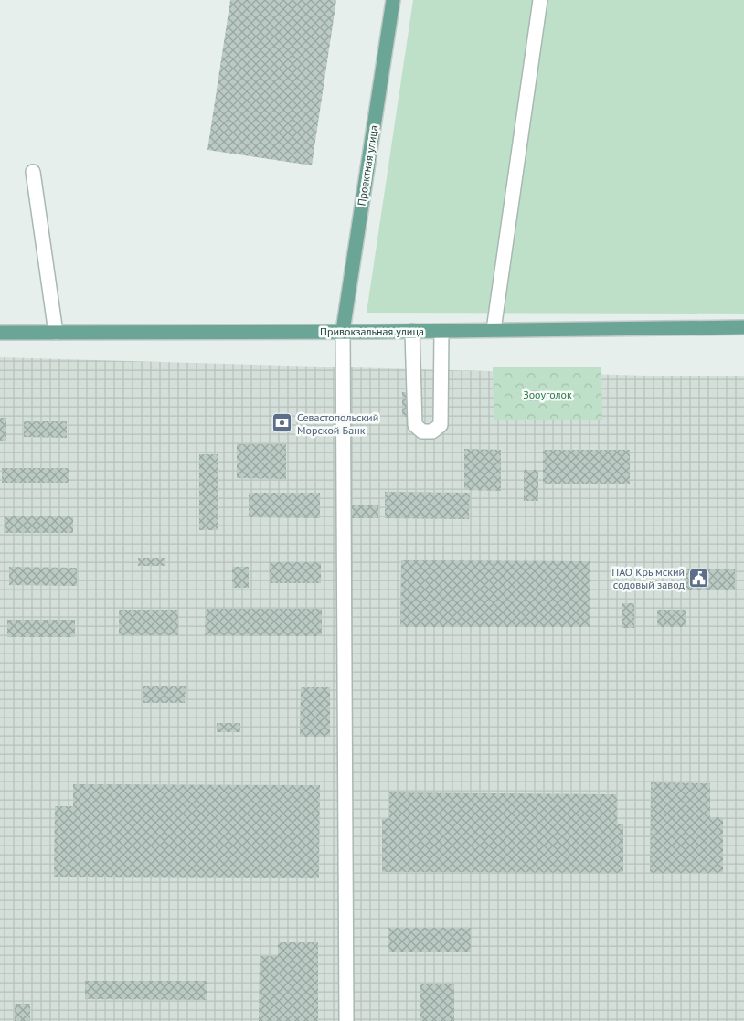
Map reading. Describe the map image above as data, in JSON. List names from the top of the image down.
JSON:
{
  "streets": {
    "main road": ["Проектная улица", "Привокзальная улица"]
  },
  "crossings": [
    ["Проектная улица", "Привокзальная улица"]
  ],
  "parks": ["Зооуголок"],
  "places": {
    "bank": ["Севастопольский Морской Банк"],
    "public building": ["ПАО Крымский содовый завод"]
  }
}
